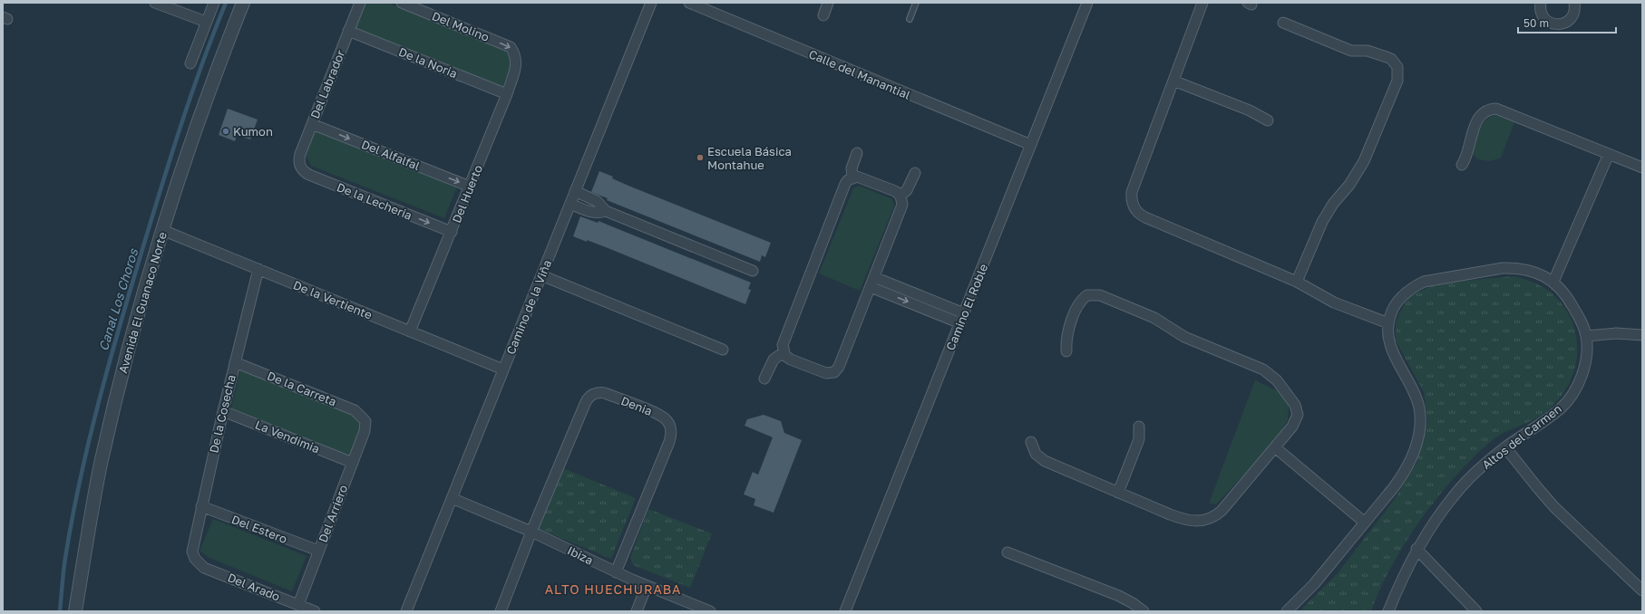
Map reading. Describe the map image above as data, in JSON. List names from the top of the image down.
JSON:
{
  "streets": {
    "street": [
      "Del Molino",
      "De la Noria",
      "Calle del Manantial",
      "Del Labrador",
      "Del Alfalfal",
      "Del Huerto",
      "De la Lecheria",
      "De la Vertiente",
      "Avenida El Guanaco Norte",
      "Camino de la Viña",
      "Camino El Roble",
      "De la Carreta",
      "Denia",
      "De la Cosecha",
      "La Vendimia",
      "Altos del Carmen",
      "Del Arriero",
      "Del Estero",
      "Ibiza",
      "Del Arado"
    ]
  },
  "crossings": [
    ["Del Molino", "Del Huerto"],
    ["De la Noria", "Del Labrador"],
    ["De la Noria", "Del Huerto"],
    ["Calle del Manantial", "Camino El Roble"],
    ["Del Labrador", "Del Alfalfal"],
    ["Del Labrador", "De la Lecheria"],
    ["Del Alfalfal", "Del Huerto"],
    ["Del Huerto", "De la Lecheria"],
    ["Del Huerto", "De la Vertiente"],
    ["De la Vertiente", "Avenida El Guanaco Norte"],
    ["De la Vertiente", "Camino de la Viña"],
    ["De la Vertiente", "De la Cosecha"],
    ["Camino de la Viña", "Ibiza"],
    ["De la Carreta", "De la Cosecha"],
    ["De la Carreta", "Del Arriero"],
    ["Denia", "Ibiza"],
    ["De la Cosecha", "La Vendimia"],
    ["De la Cosecha", "Del Estero"],
    ["De la Cosecha", "Del Arado"],
    ["La Vendimia", "Del Arriero"],
    ["Del Arriero", "Del Estero"],
    ["Del Arriero", "Del Arado"]
  ],
  "one_way": ["Del Molino", "Del Alfalfal", "De la Lecheria"],
  "districts": ["ALTO HUECHURABA"],
  "water": ["Canal Los Choros"],
  "places": ["Kumon", "Escuela Básica Montahue"],
  "scale_bar": "50 m"
}
